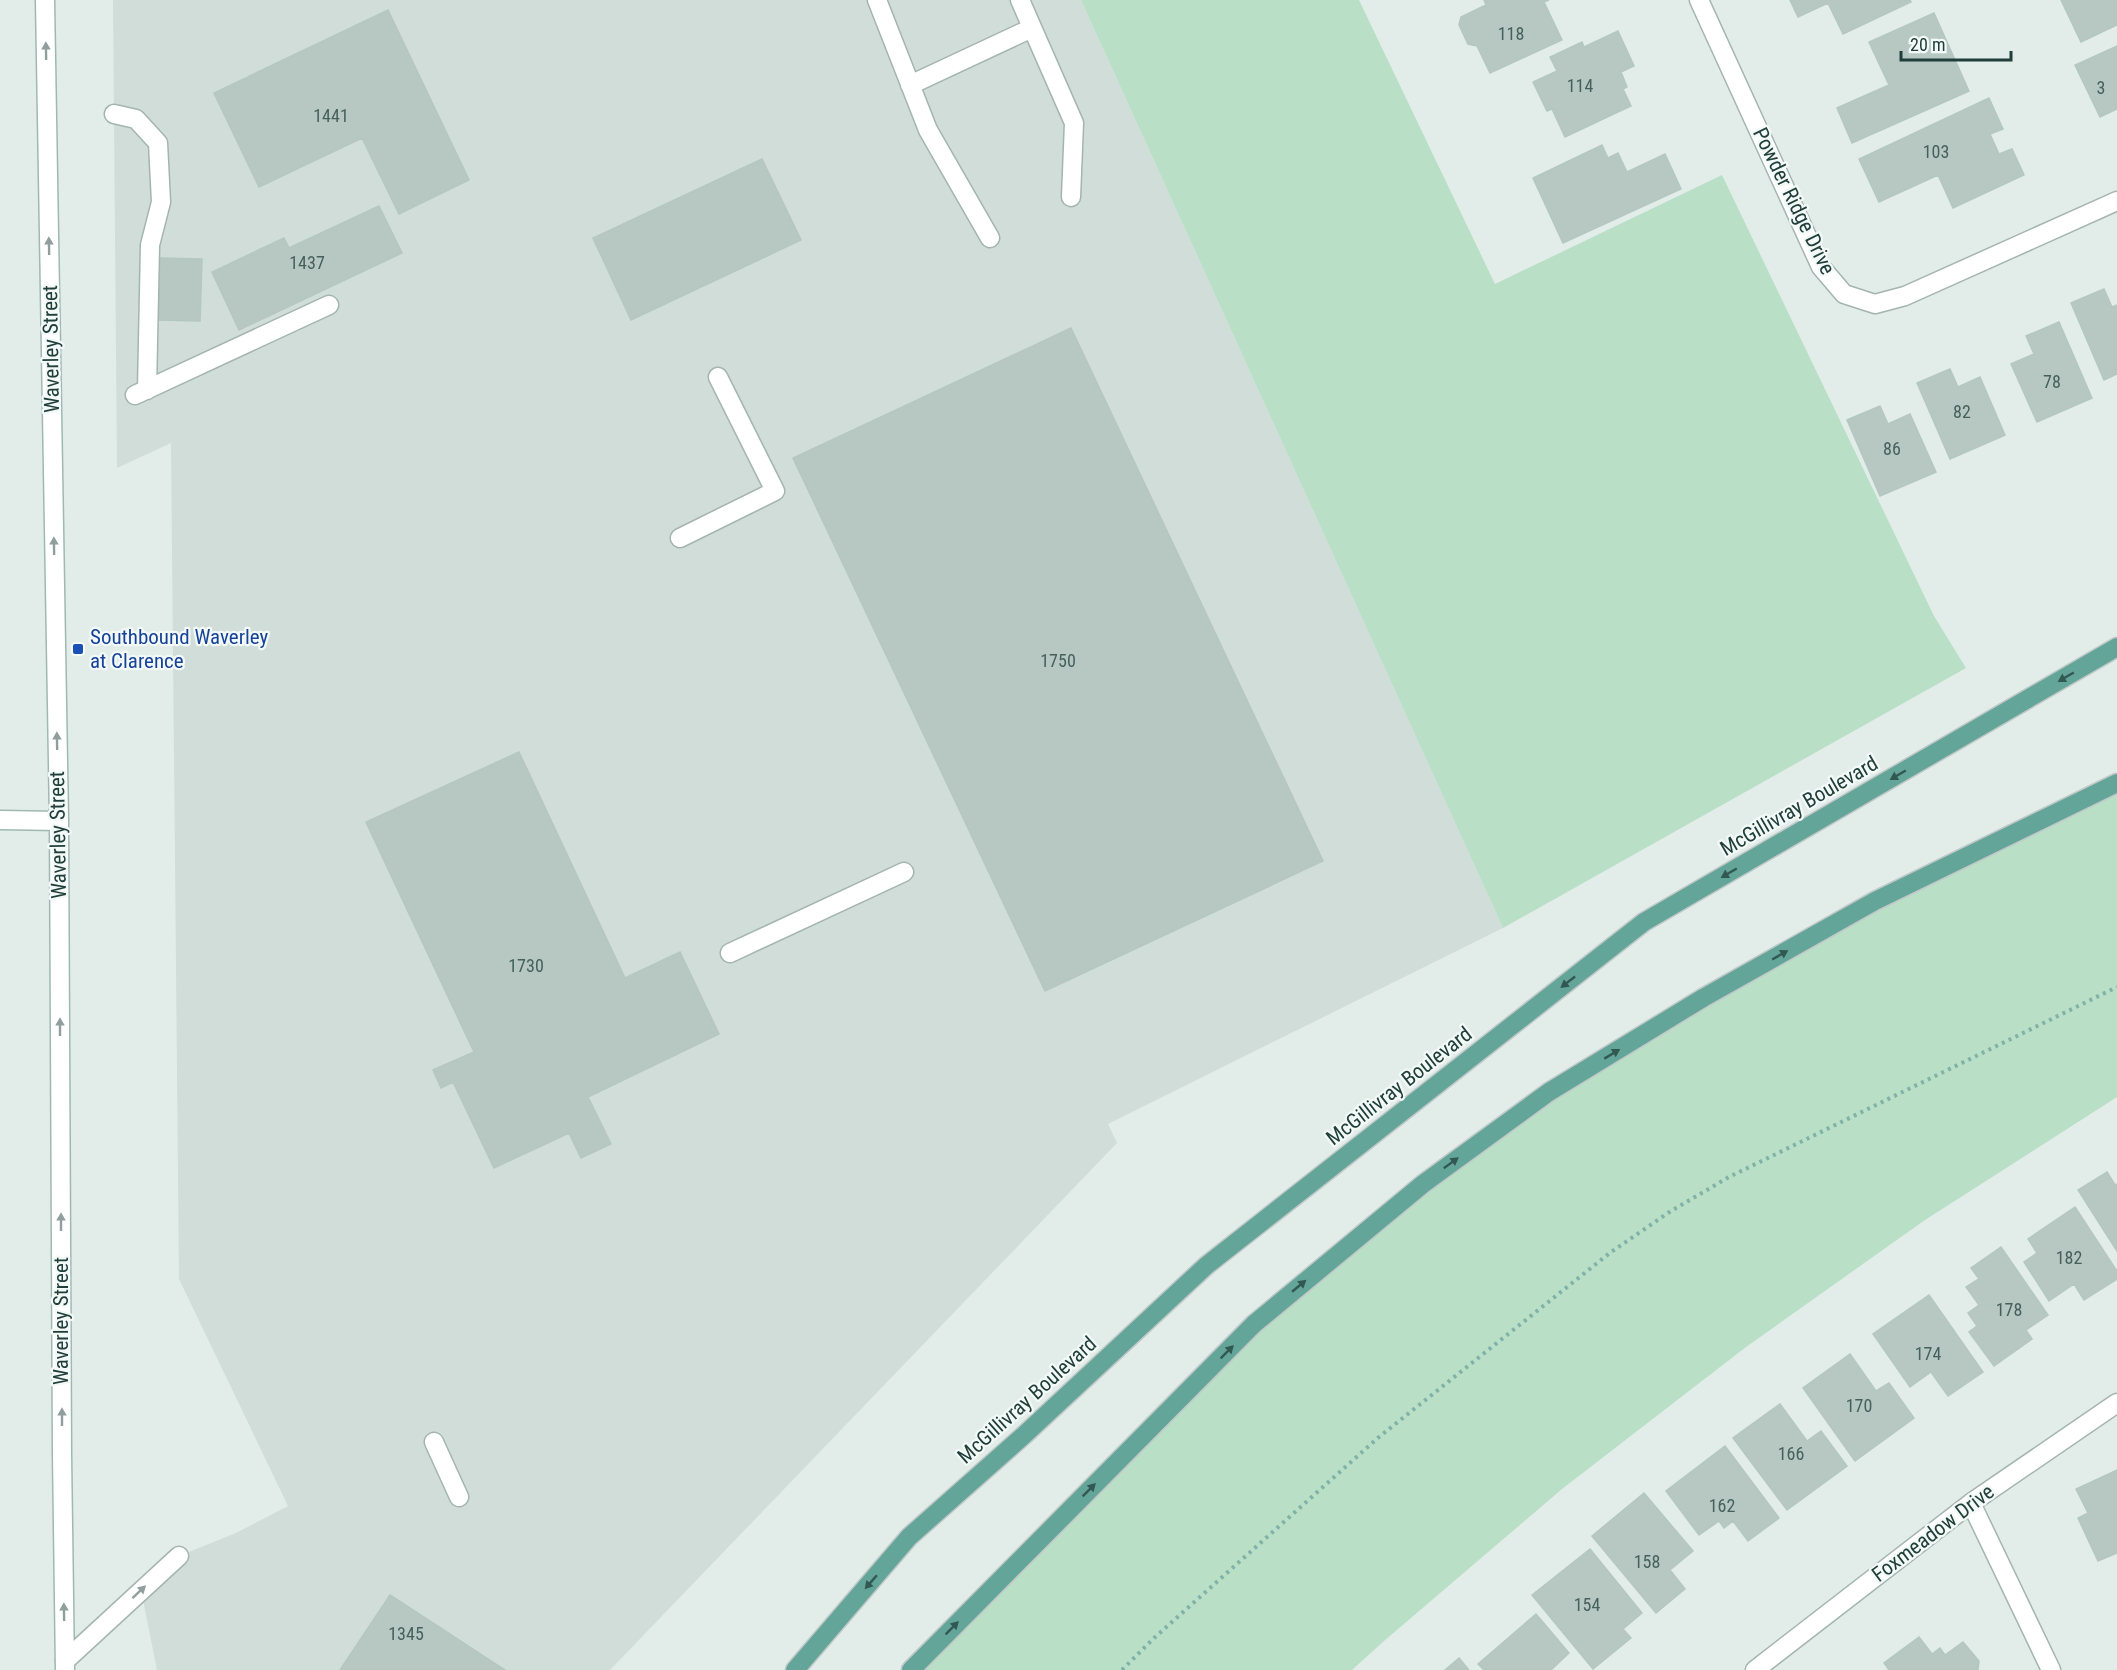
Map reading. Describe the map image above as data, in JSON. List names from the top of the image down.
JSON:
{
  "streets": {
    "main road": [
      "Powder Ridge Drive",
      "Waverley Street",
      "McGillivray Boulevard",
      "Foxmeadow Drive"
    ]
  },
  "one_way": ["Waverley Street"],
  "places": {
    "transit": ["Southbound Waverley at Clarence"]
  },
  "house_numbers": [
    "118",
    "114",
    "3",
    "1441",
    "103",
    "1437",
    "78",
    "82",
    "86",
    "1750",
    "1730",
    "182",
    "178",
    "174",
    "170",
    "166",
    "162",
    "158",
    "154",
    "1345"
  ],
  "scale_bar": "20 m"
}
